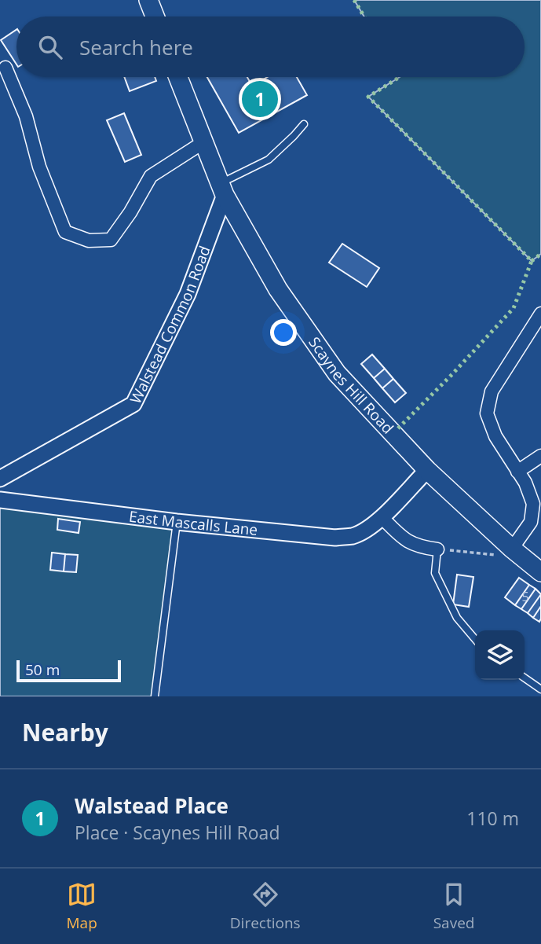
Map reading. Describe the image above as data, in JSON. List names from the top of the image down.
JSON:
{
  "streets": {
    "main road": ["Scaynes Hill Road"],
    "street": ["Walstead Common Road", "East Mascalls Lane"]
  },
  "crossings": [
    ["Walstead Common Road", "Scaynes Hill Road"],
    ["Scaynes Hill Road", "East Mascalls Lane"]
  ],
  "house_numbers": ["5"],
  "scale_bar": "50 m",
  "page": {
    "search": "Search here",
    "pins": "1",
    "scale": "50 m",
    "heading": "Nearby",
    "list": [
      {
        "mark": "1",
        "name": "Walstead Place",
        "note": "Place · Scaynes Hill Road",
        "value": "110 m"
      }
    ],
    "nav": ["Map", "Directions", "Saved"]
  }
}
